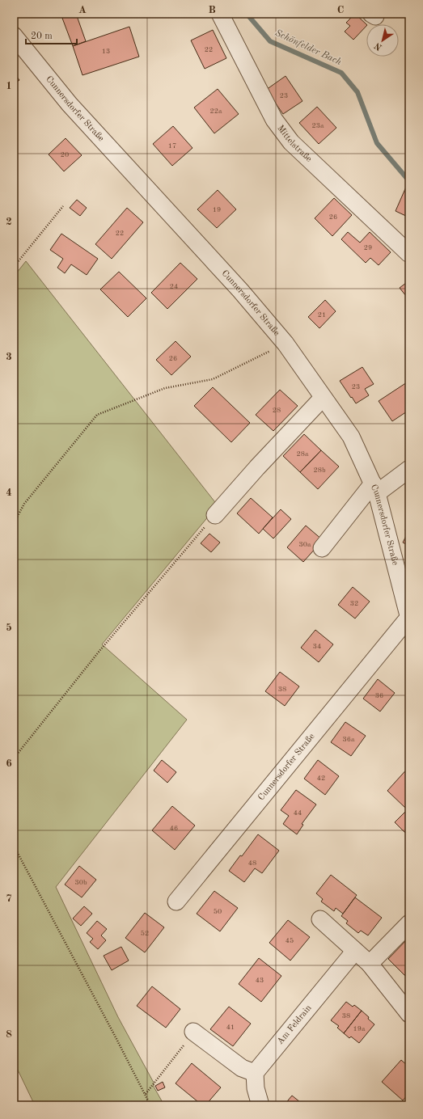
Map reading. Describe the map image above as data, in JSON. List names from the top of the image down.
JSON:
{
  "streets": {
    "street": ["Cunnersdorfer Straße", "Mittelstraße", "Am Feldrain"]
  },
  "water": ["Schönfelder Bach"],
  "house_numbers": [
    "22",
    "13",
    "23",
    "22a",
    "23a",
    "17",
    "20",
    "19",
    "26",
    "22",
    "29",
    "24",
    "21",
    "26",
    "23",
    "28",
    "28a",
    "28b",
    "30a",
    "32",
    "34",
    "38",
    "36",
    "36a",
    "42",
    "44",
    "46",
    "48",
    "30b",
    "50",
    "52",
    "45",
    "43",
    "38",
    "41",
    "19a"
  ],
  "scale_bar": "20 m",
  "north": "bottom left",
  "grid": {
    "columns": ["A", "B", "C"],
    "rows": [
      "1",
      "2",
      "3",
      "4",
      "5",
      "6",
      "7",
      "8"
    ]
  }
}
